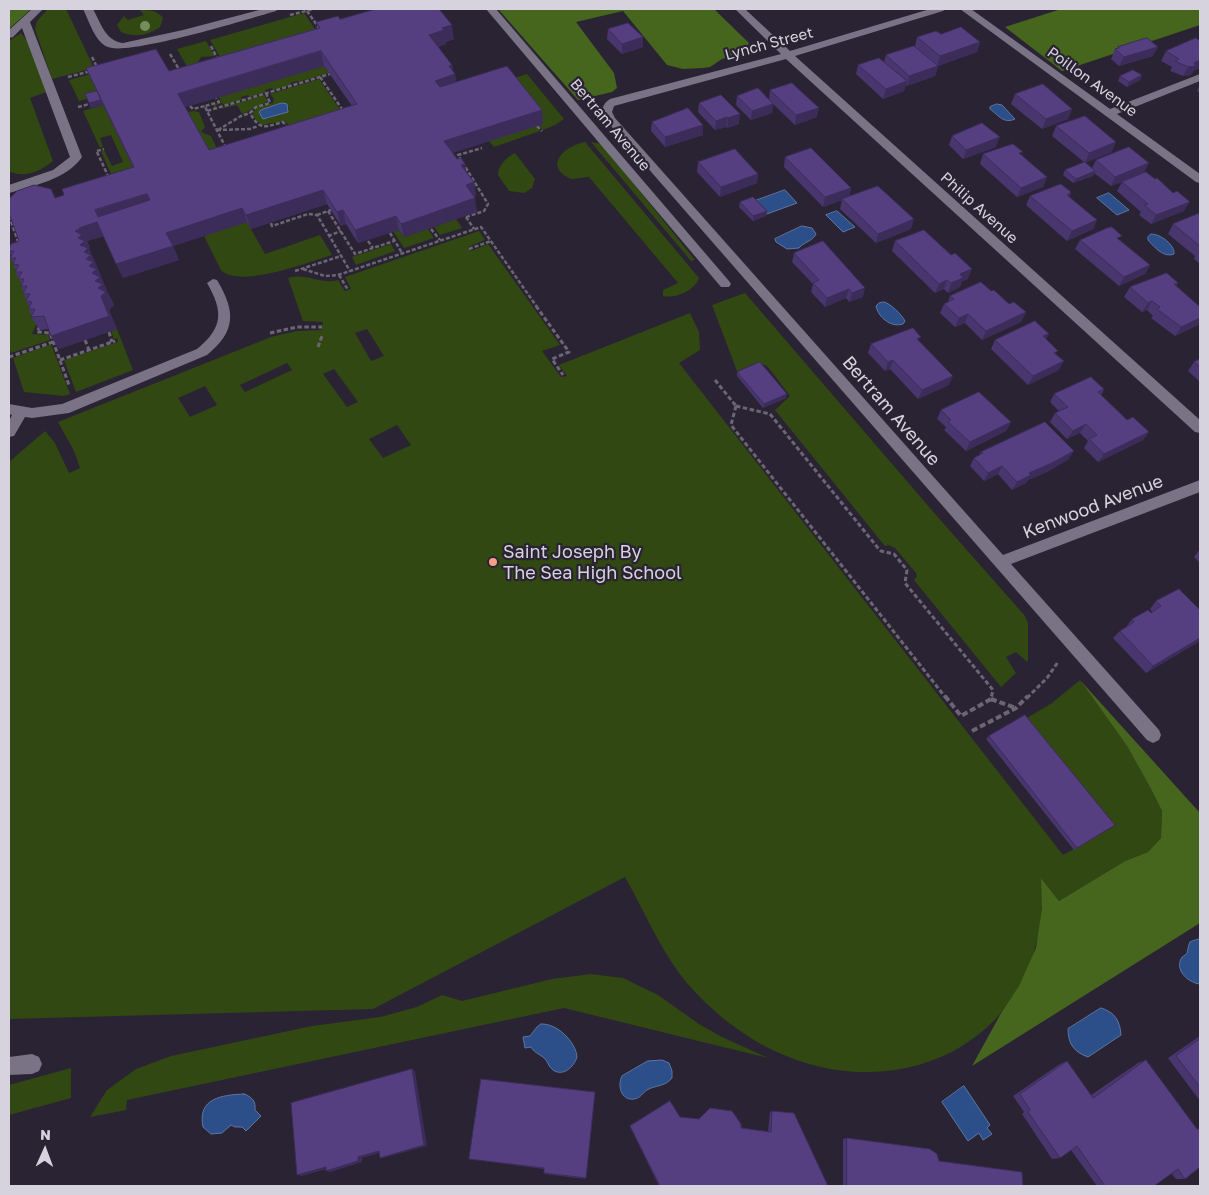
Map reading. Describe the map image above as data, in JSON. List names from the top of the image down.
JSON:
{
  "streets": {
    "street": [
      "Lynch Street",
      "Poillon Avenue",
      "Bertram Avenue",
      "Philip Avenue",
      "Kenwood Avenue"
    ]
  },
  "crossings": [
    ["Lynch Street", "Bertram Avenue"],
    ["Lynch Street", "Philip Avenue"],
    ["Bertram Avenue", "Kenwood Avenue"]
  ],
  "places": ["Saint Joseph By The Sea High School"],
  "north": "top"
}
